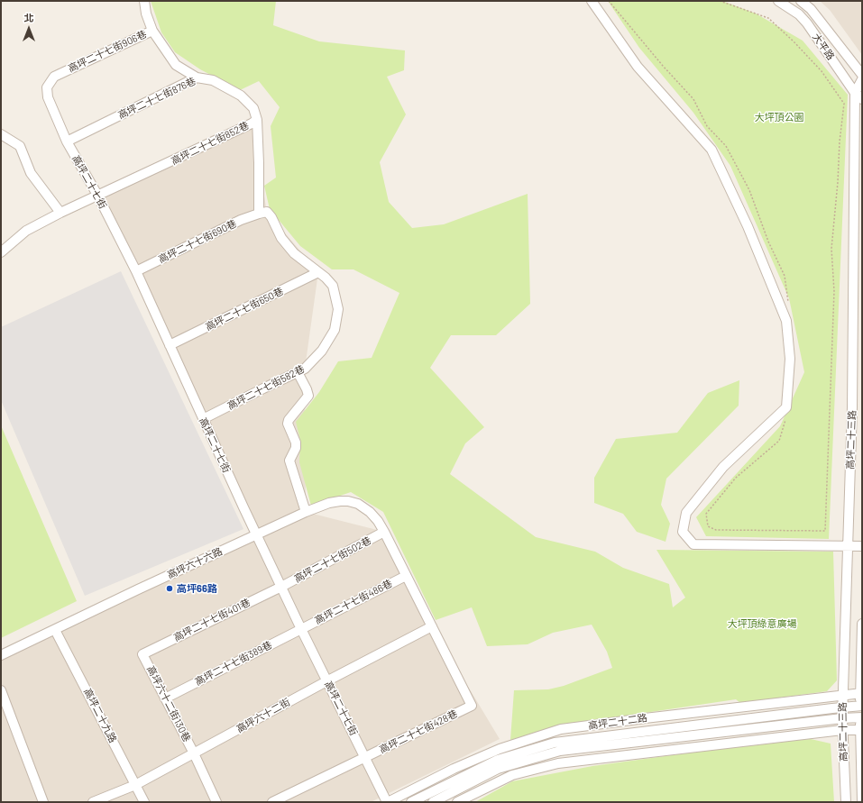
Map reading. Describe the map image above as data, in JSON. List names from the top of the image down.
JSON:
{
  "streets": {
    "street": [
      "大平路",
      "高坪二十七街906巷",
      "高坪二十七街876巷",
      "高坪二十七街852巷",
      "高坪二十七街",
      "高坪二十七街690巷",
      "高坪二十七街650巷",
      "高坪二十七街582巷",
      "高坪二十三路",
      "高坪二十七街502巷",
      "高坪六十六路",
      "高坪二十七街486巷",
      "高坪二十七街401巷",
      "高坪二十七街389巷",
      "高坪六十二街130巷",
      "高坪二十九路",
      "高坪六十二街",
      "高坪二十二路",
      "高坪二十七街428巷"
    ]
  },
  "crossings": [
    ["大平路", "高坪二十三路"],
    ["高坪二十七街906巷", "高坪二十七街876巷"],
    ["高坪二十七街906巷", "高坪二十七街"],
    ["高坪二十七街876巷", "高坪二十七街852巷"],
    ["高坪二十七街876巷", "高坪二十七街"],
    ["高坪二十七街852巷", "高坪二十七街"],
    ["高坪二十七街852巷", "高坪二十七街690巷"],
    ["高坪二十七街", "高坪二十七街690巷"],
    ["高坪二十七街", "高坪二十七街650巷"],
    ["高坪二十七街", "高坪二十七街582巷"],
    ["高坪二十七街", "高坪二十七街502巷"],
    ["高坪二十七街", "高坪六十六路"],
    ["高坪二十七街", "高坪二十七街486巷"],
    ["高坪二十七街", "高坪二十七街401巷"],
    ["高坪二十七街", "高坪二十七街389巷"],
    ["高坪二十七街", "高坪六十二街"],
    ["高坪二十七街", "高坪二十二路"],
    ["高坪二十七街", "高坪二十七街428巷"],
    ["高坪二十七街650巷", "高坪二十七街582巷"],
    ["高坪二十三路", "高坪二十二路"],
    ["高坪二十七街502巷", "高坪六十六路"],
    ["高坪二十七街502巷", "高坪二十七街401巷"],
    ["高坪六十六路", "高坪二十七街486巷"],
    ["高坪六十六路", "高坪二十九路"],
    ["高坪六十六路", "高坪六十二街"],
    ["高坪六十六路", "高坪二十七街428巷"],
    ["高坪二十七街486巷", "高坪二十七街389巷"],
    ["高坪二十七街401巷", "高坪六十二街130巷"],
    ["高坪二十七街389巷", "高坪六十二街130巷"],
    ["高坪六十二街130巷", "高坪六十二街"],
    ["高坪二十九路", "高坪六十二街"]
  ],
  "parks": ["大坪頂公園", "大坪頂綠意廣場"],
  "places": ["高坪66路"],
  "north": "top"
}
